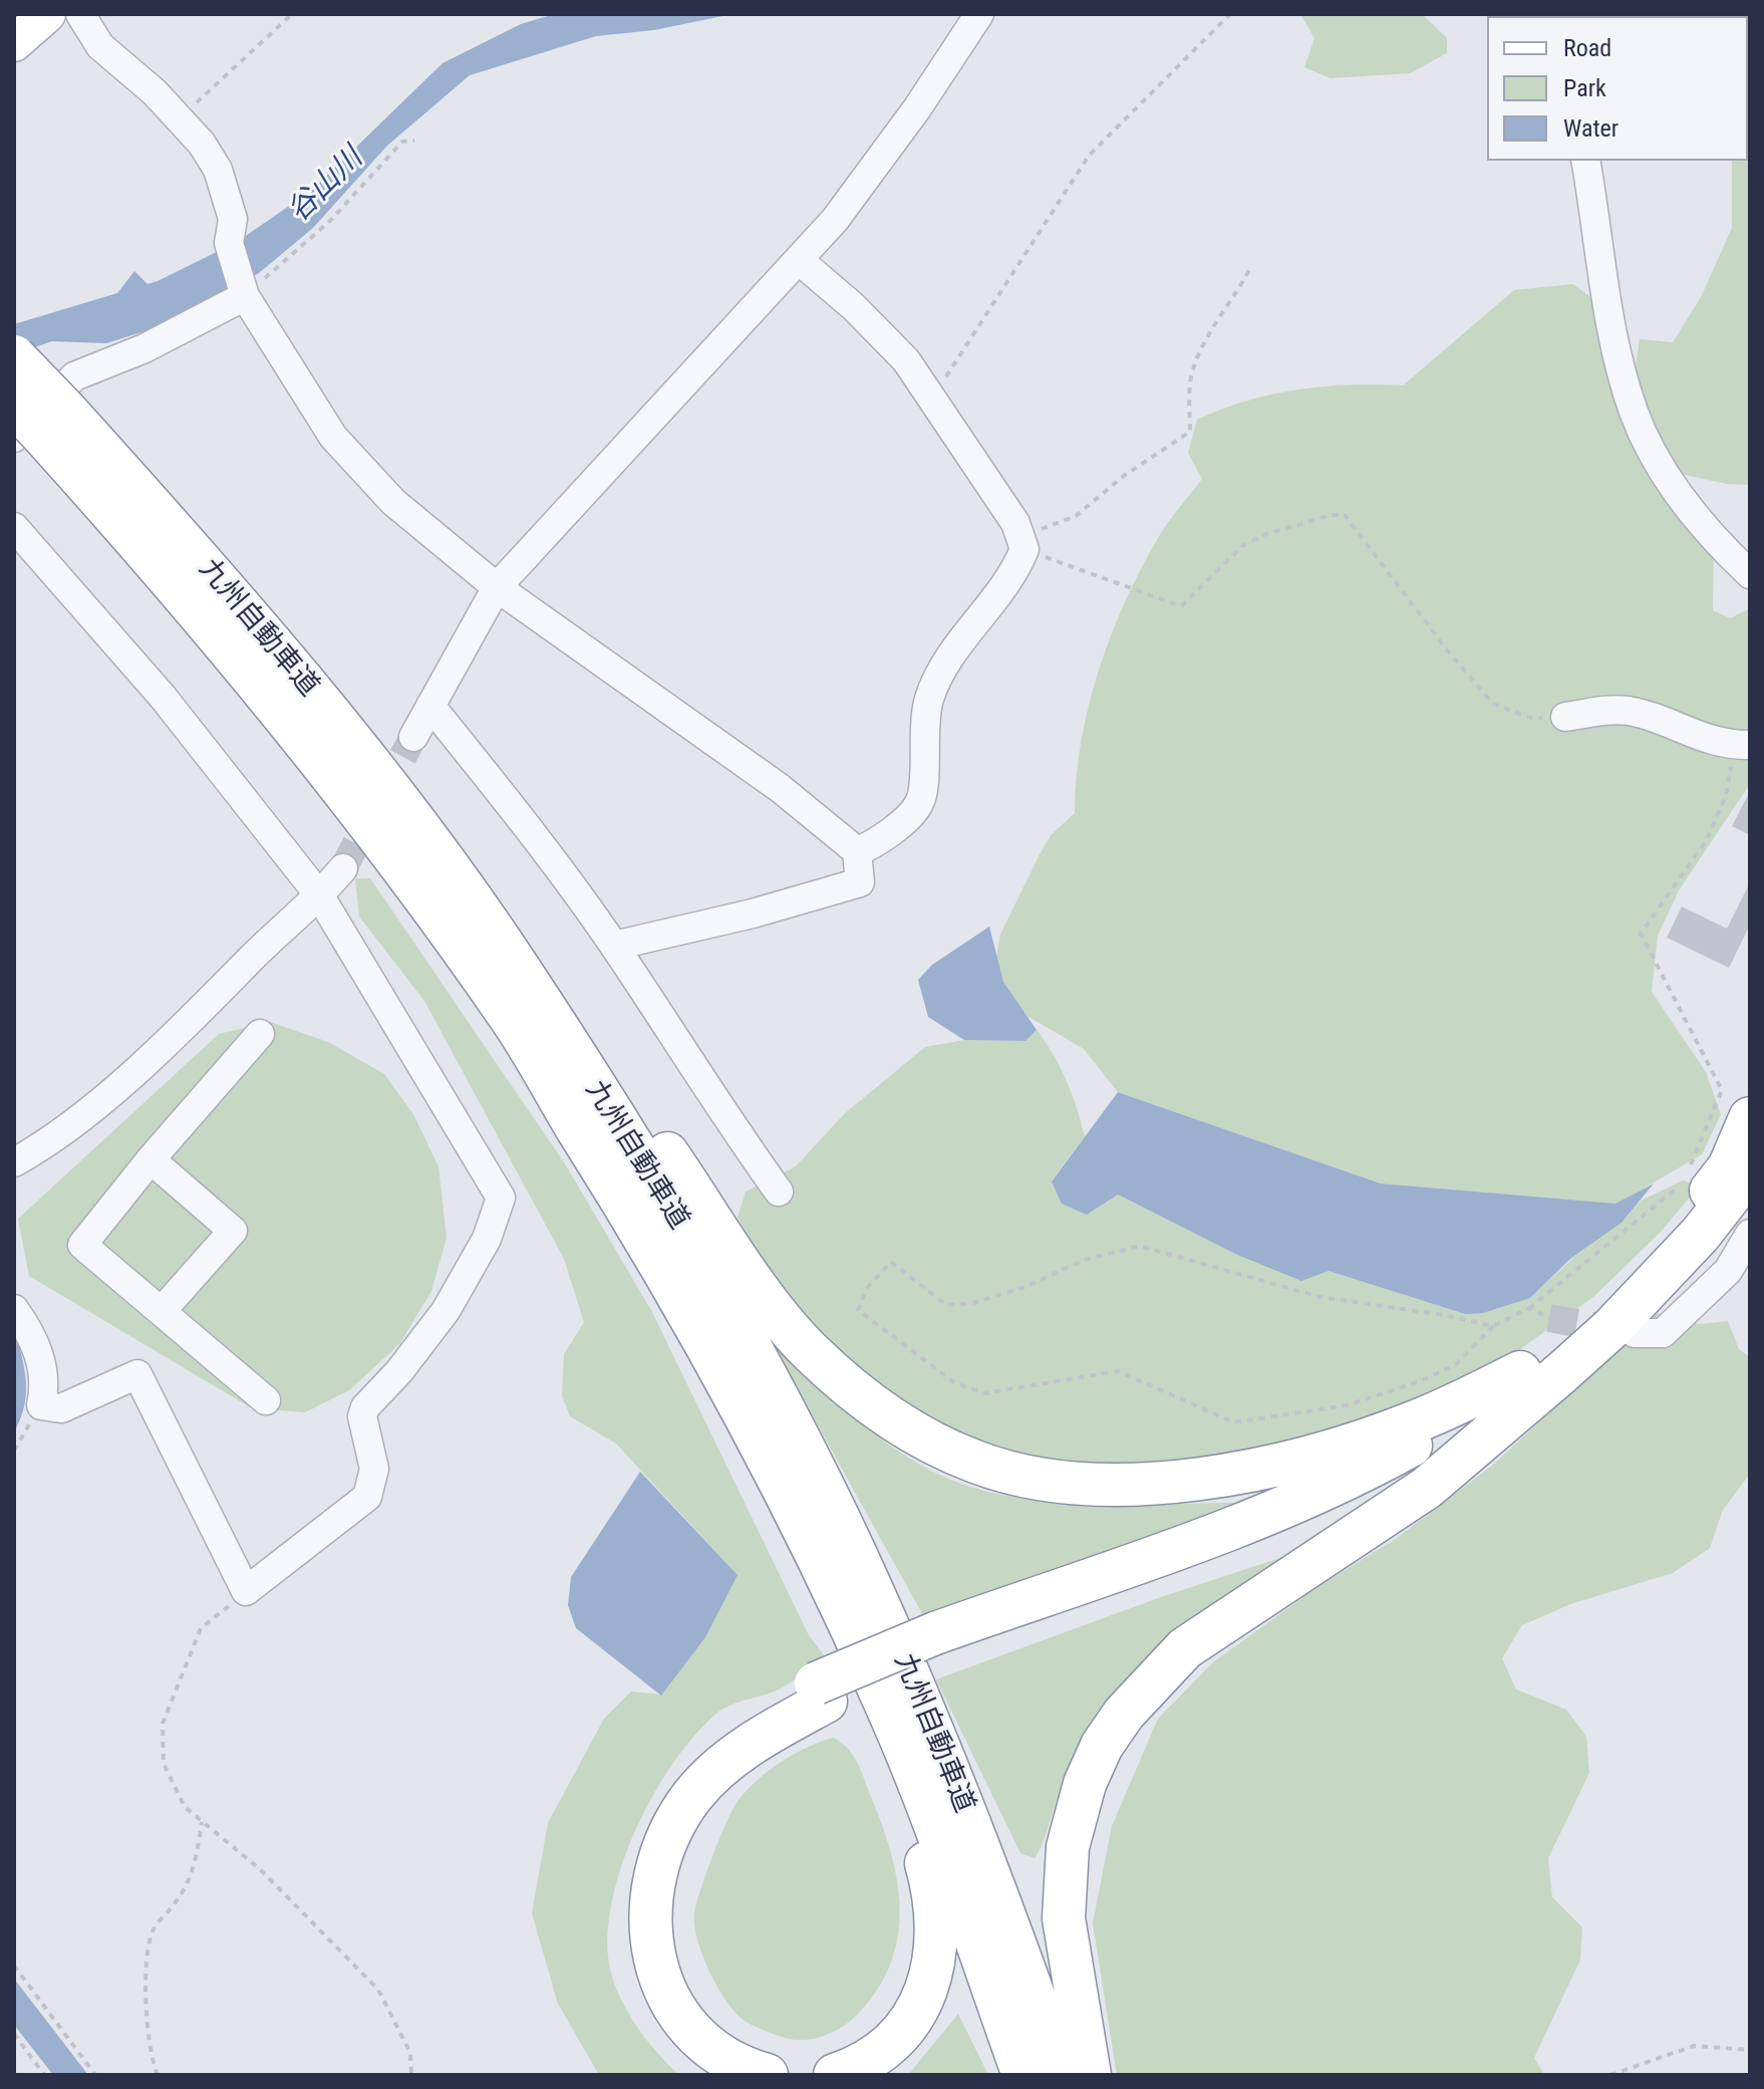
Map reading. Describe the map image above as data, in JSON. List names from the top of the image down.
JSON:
{
  "streets": {
    "highway": ["九州自動車道"]
  },
  "water": ["谷山川"],
  "legend": ["Road", "Park", "Water"]
}
